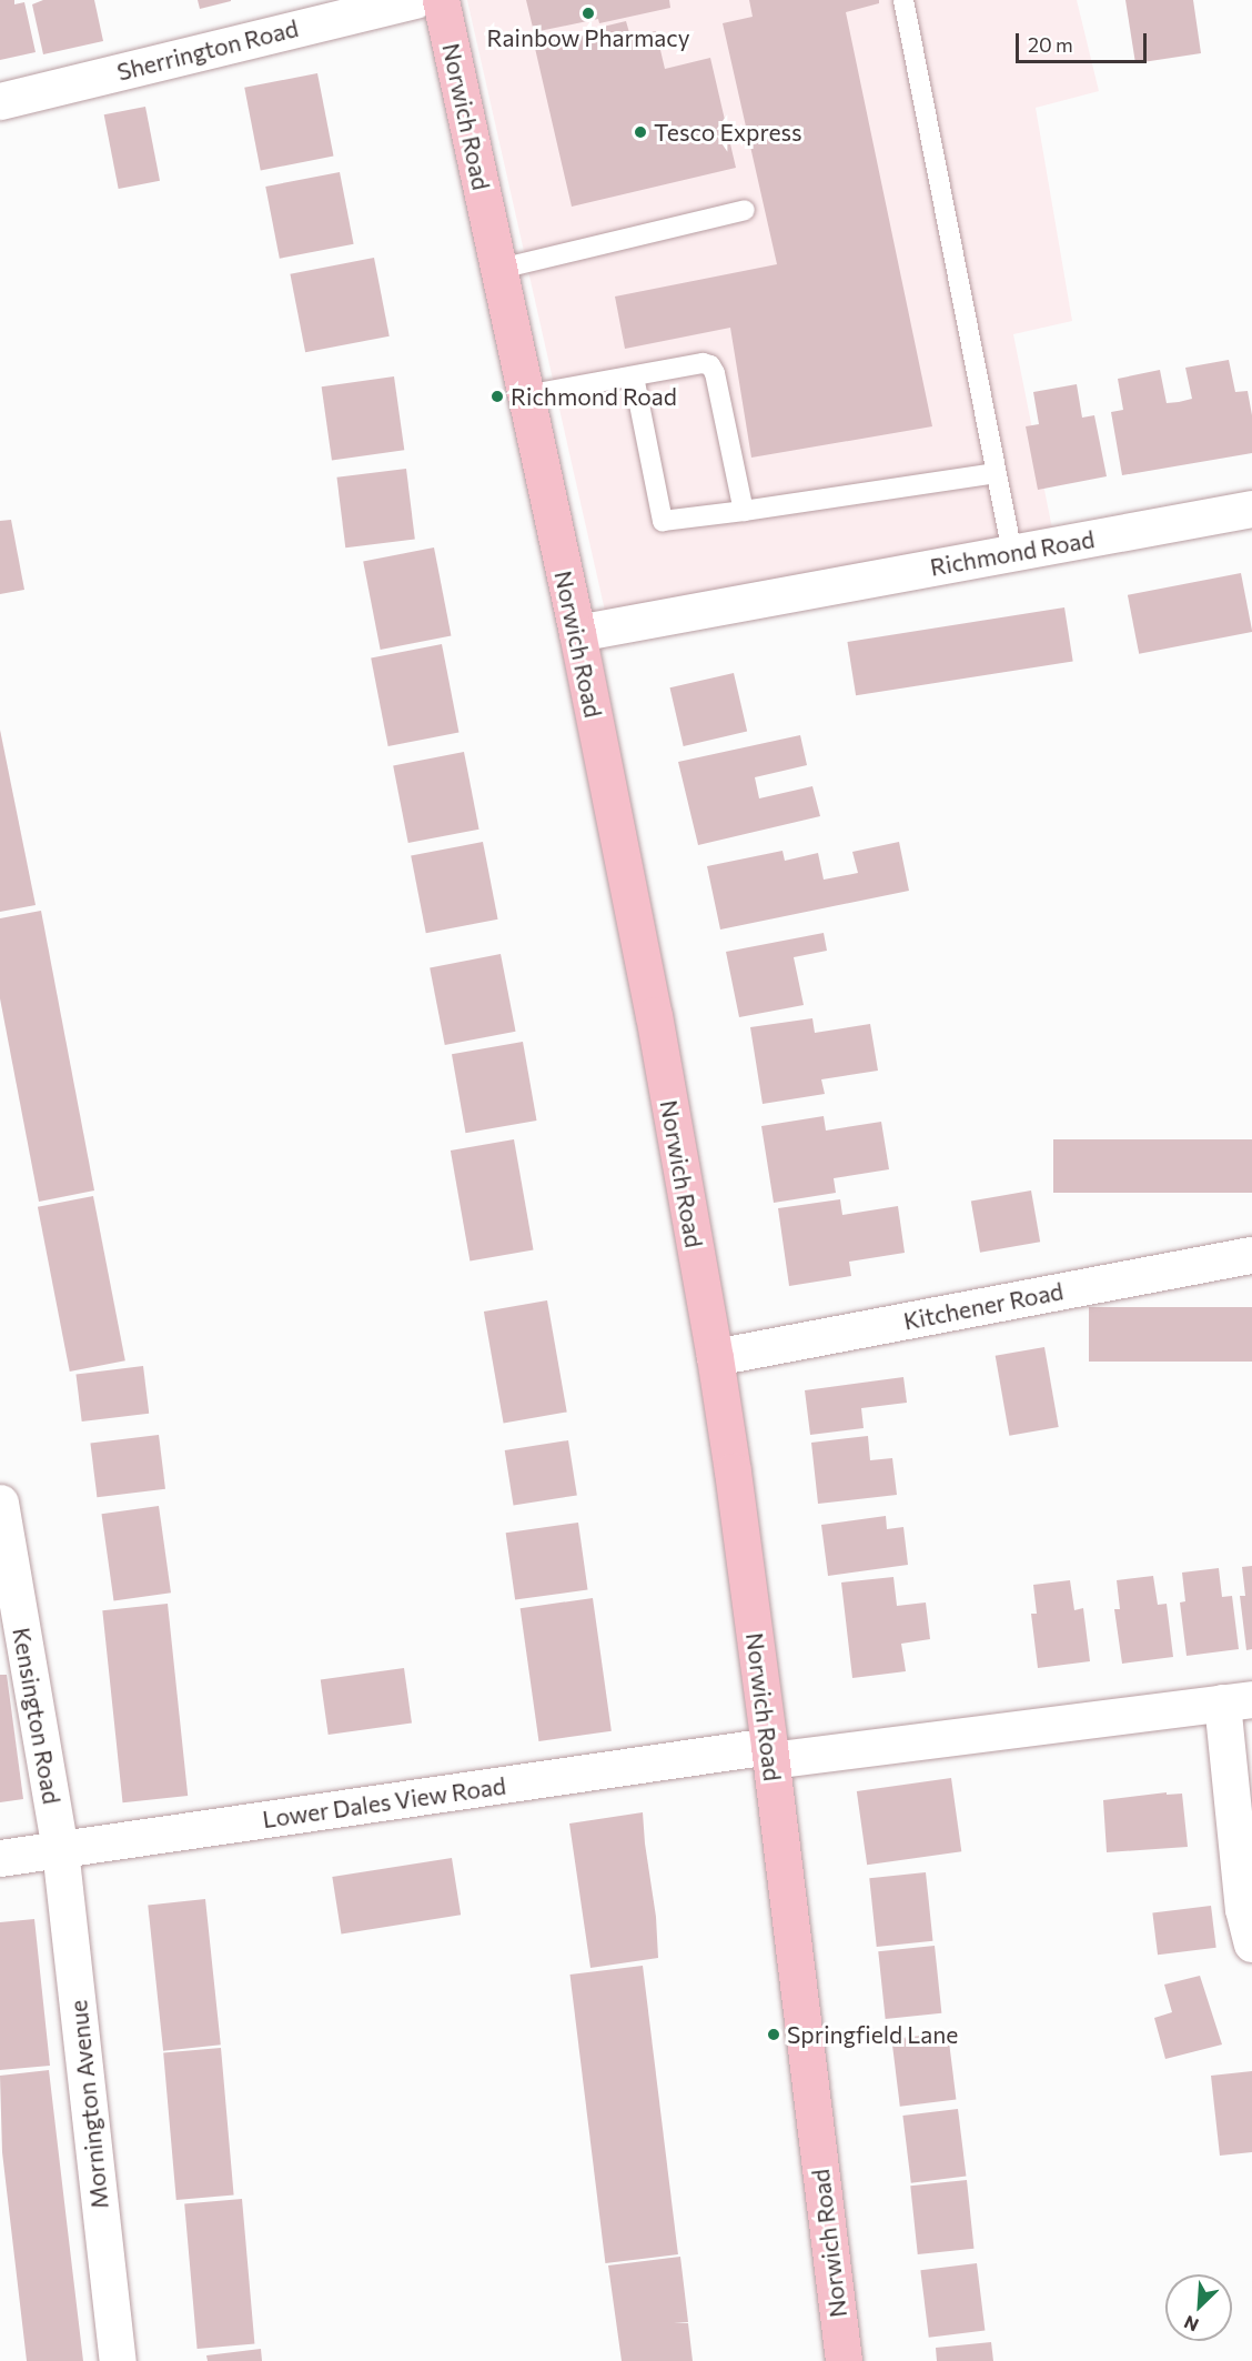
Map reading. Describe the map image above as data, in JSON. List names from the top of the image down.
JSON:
{
  "streets": {
    "main road": ["Norwich Road"],
    "street": [
      "Sherrington Road",
      "Richmond Road",
      "Kitchener Road",
      "Kensington Road",
      "Lower Dales View Road",
      "Mornington Avenue"
    ]
  },
  "crossings": [
    ["Norwich Road", "Richmond Road"],
    ["Norwich Road", "Kitchener Road"],
    ["Norwich Road", "Lower Dales View Road"],
    ["Kensington Road", "Lower Dales View Road"],
    ["Kensington Road", "Mornington Avenue"],
    ["Lower Dales View Road", "Mornington Avenue"]
  ],
  "places": [
    "Rainbow Pharmacy",
    "Tesco Express",
    "Richmond Road",
    "Springfield Lane"
  ],
  "scale_bar": "20 m",
  "north": "bottom left"
}
